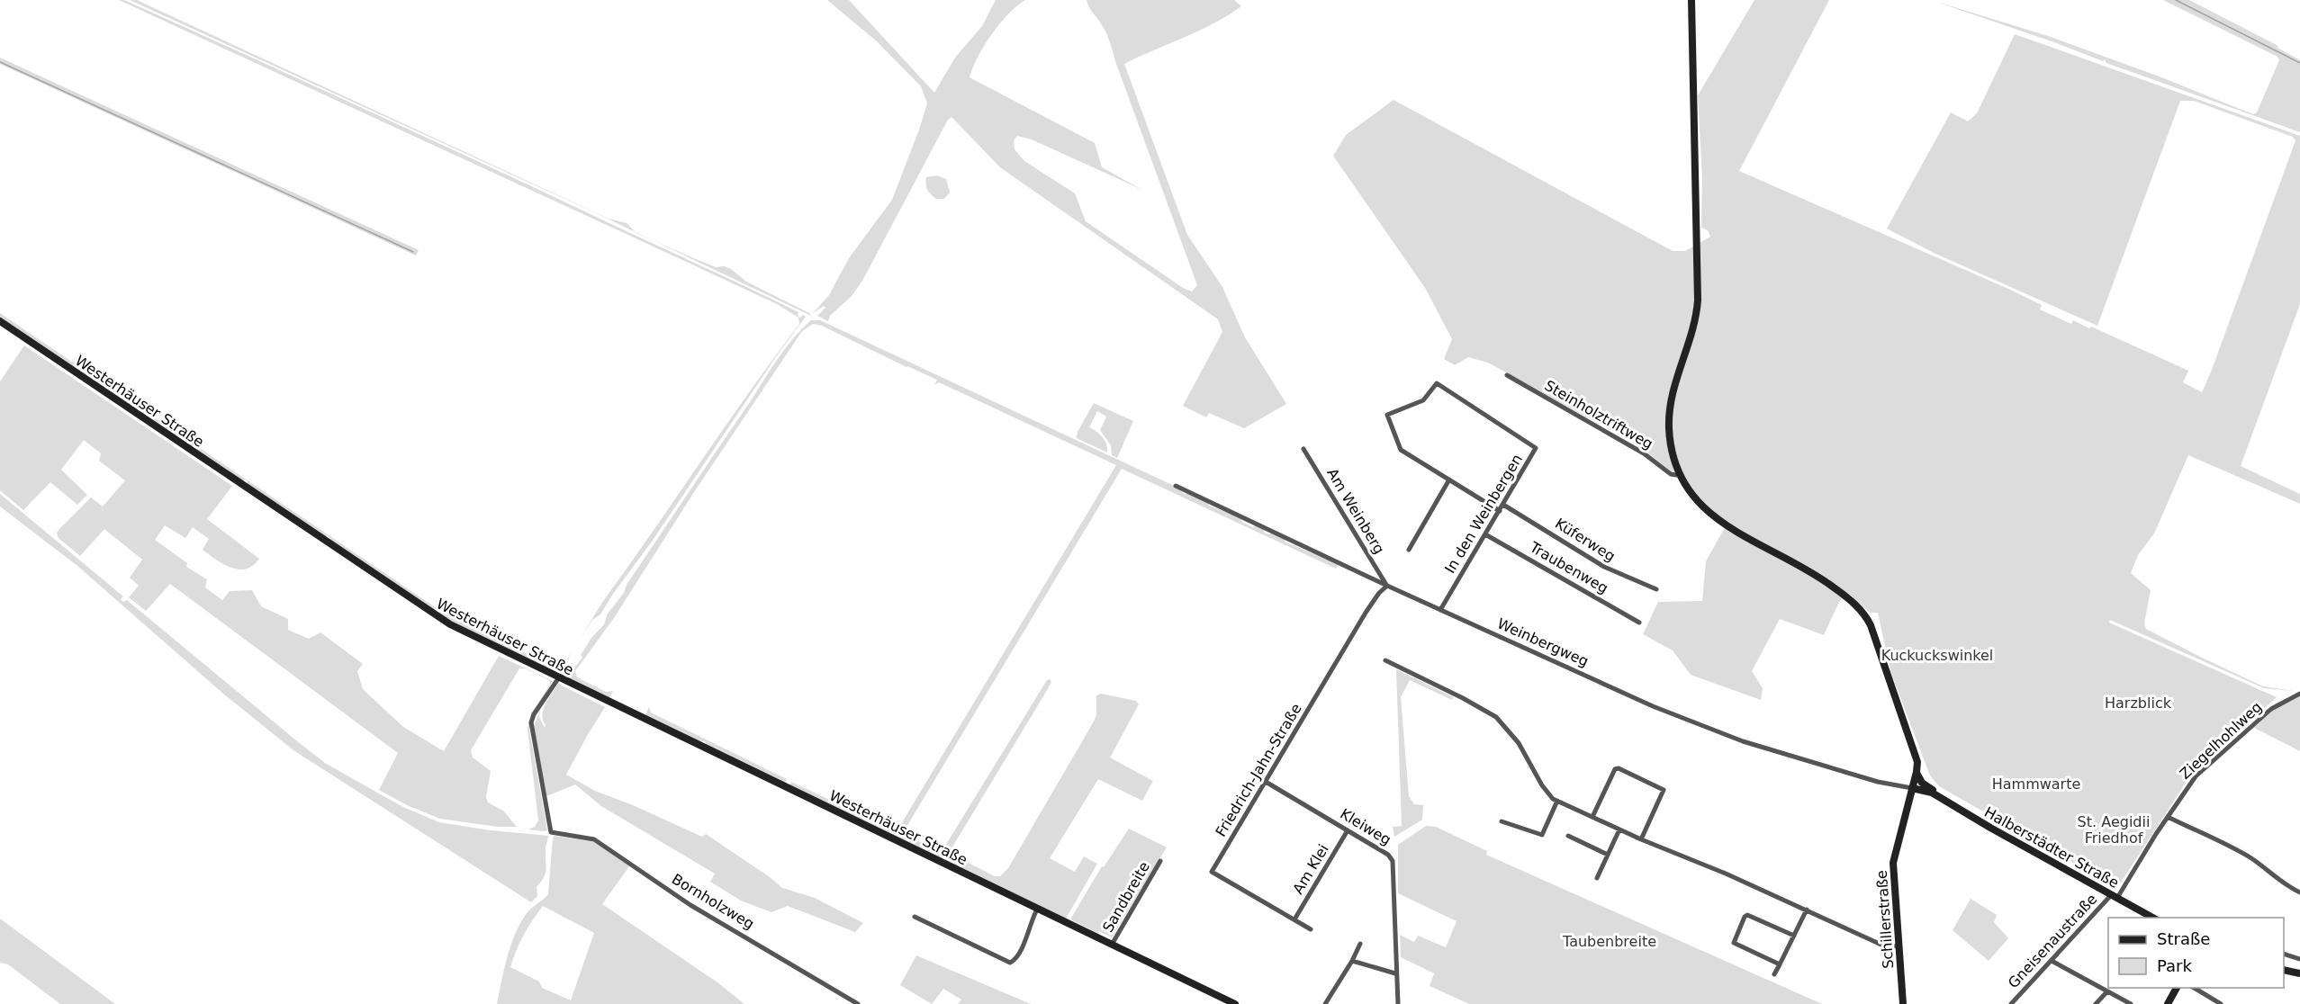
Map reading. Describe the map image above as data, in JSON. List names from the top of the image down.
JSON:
{
  "streets": {
    "main road": ["Westerhäuser Straße", "Halberstädter Straße", "Schillerstraße"],
    "street": [
      "Steinholztriftweg",
      "Am Weinberg",
      "In den Weinbergen",
      "Küferweg",
      "Traubenweg",
      "Weinbergweg",
      "Ziegelhohlweg",
      "Friedrich-Jahn-Straße",
      "Kleiweg",
      "Am Klei",
      "Sandbreite",
      "Bornholzweg",
      "Gneisenaustraße"
    ]
  },
  "crossings": [
    ["Westerhäuser Straße", "Sandbreite"],
    ["Westerhäuser Straße", "Bornholzweg"],
    ["Am Weinberg", "Weinbergweg"],
    ["Am Weinberg", "Friedrich-Jahn-Straße"],
    ["In den Weinbergen", "Küferweg"],
    ["In den Weinbergen", "Traubenweg"],
    ["In den Weinbergen", "Weinbergweg"],
    ["Weinbergweg", "Friedrich-Jahn-Straße"],
    ["Weinbergweg", "Schillerstraße"],
    ["Ziegelhohlweg", "Halberstädter Straße"],
    ["Ziegelhohlweg", "Gneisenaustraße"],
    ["Friedrich-Jahn-Straße", "Kleiweg"],
    ["Friedrich-Jahn-Straße", "Am Klei"],
    ["Kleiweg", "Am Klei"],
    ["Halberstädter Straße", "Gneisenaustraße"]
  ],
  "parks": [
    "Kuckuckswinkel",
    "Harzblick",
    "Hammwarte",
    "St. Aegidii Friedhof",
    "Taubenbreite"
  ],
  "legend": ["Straße", "Park"]
}
